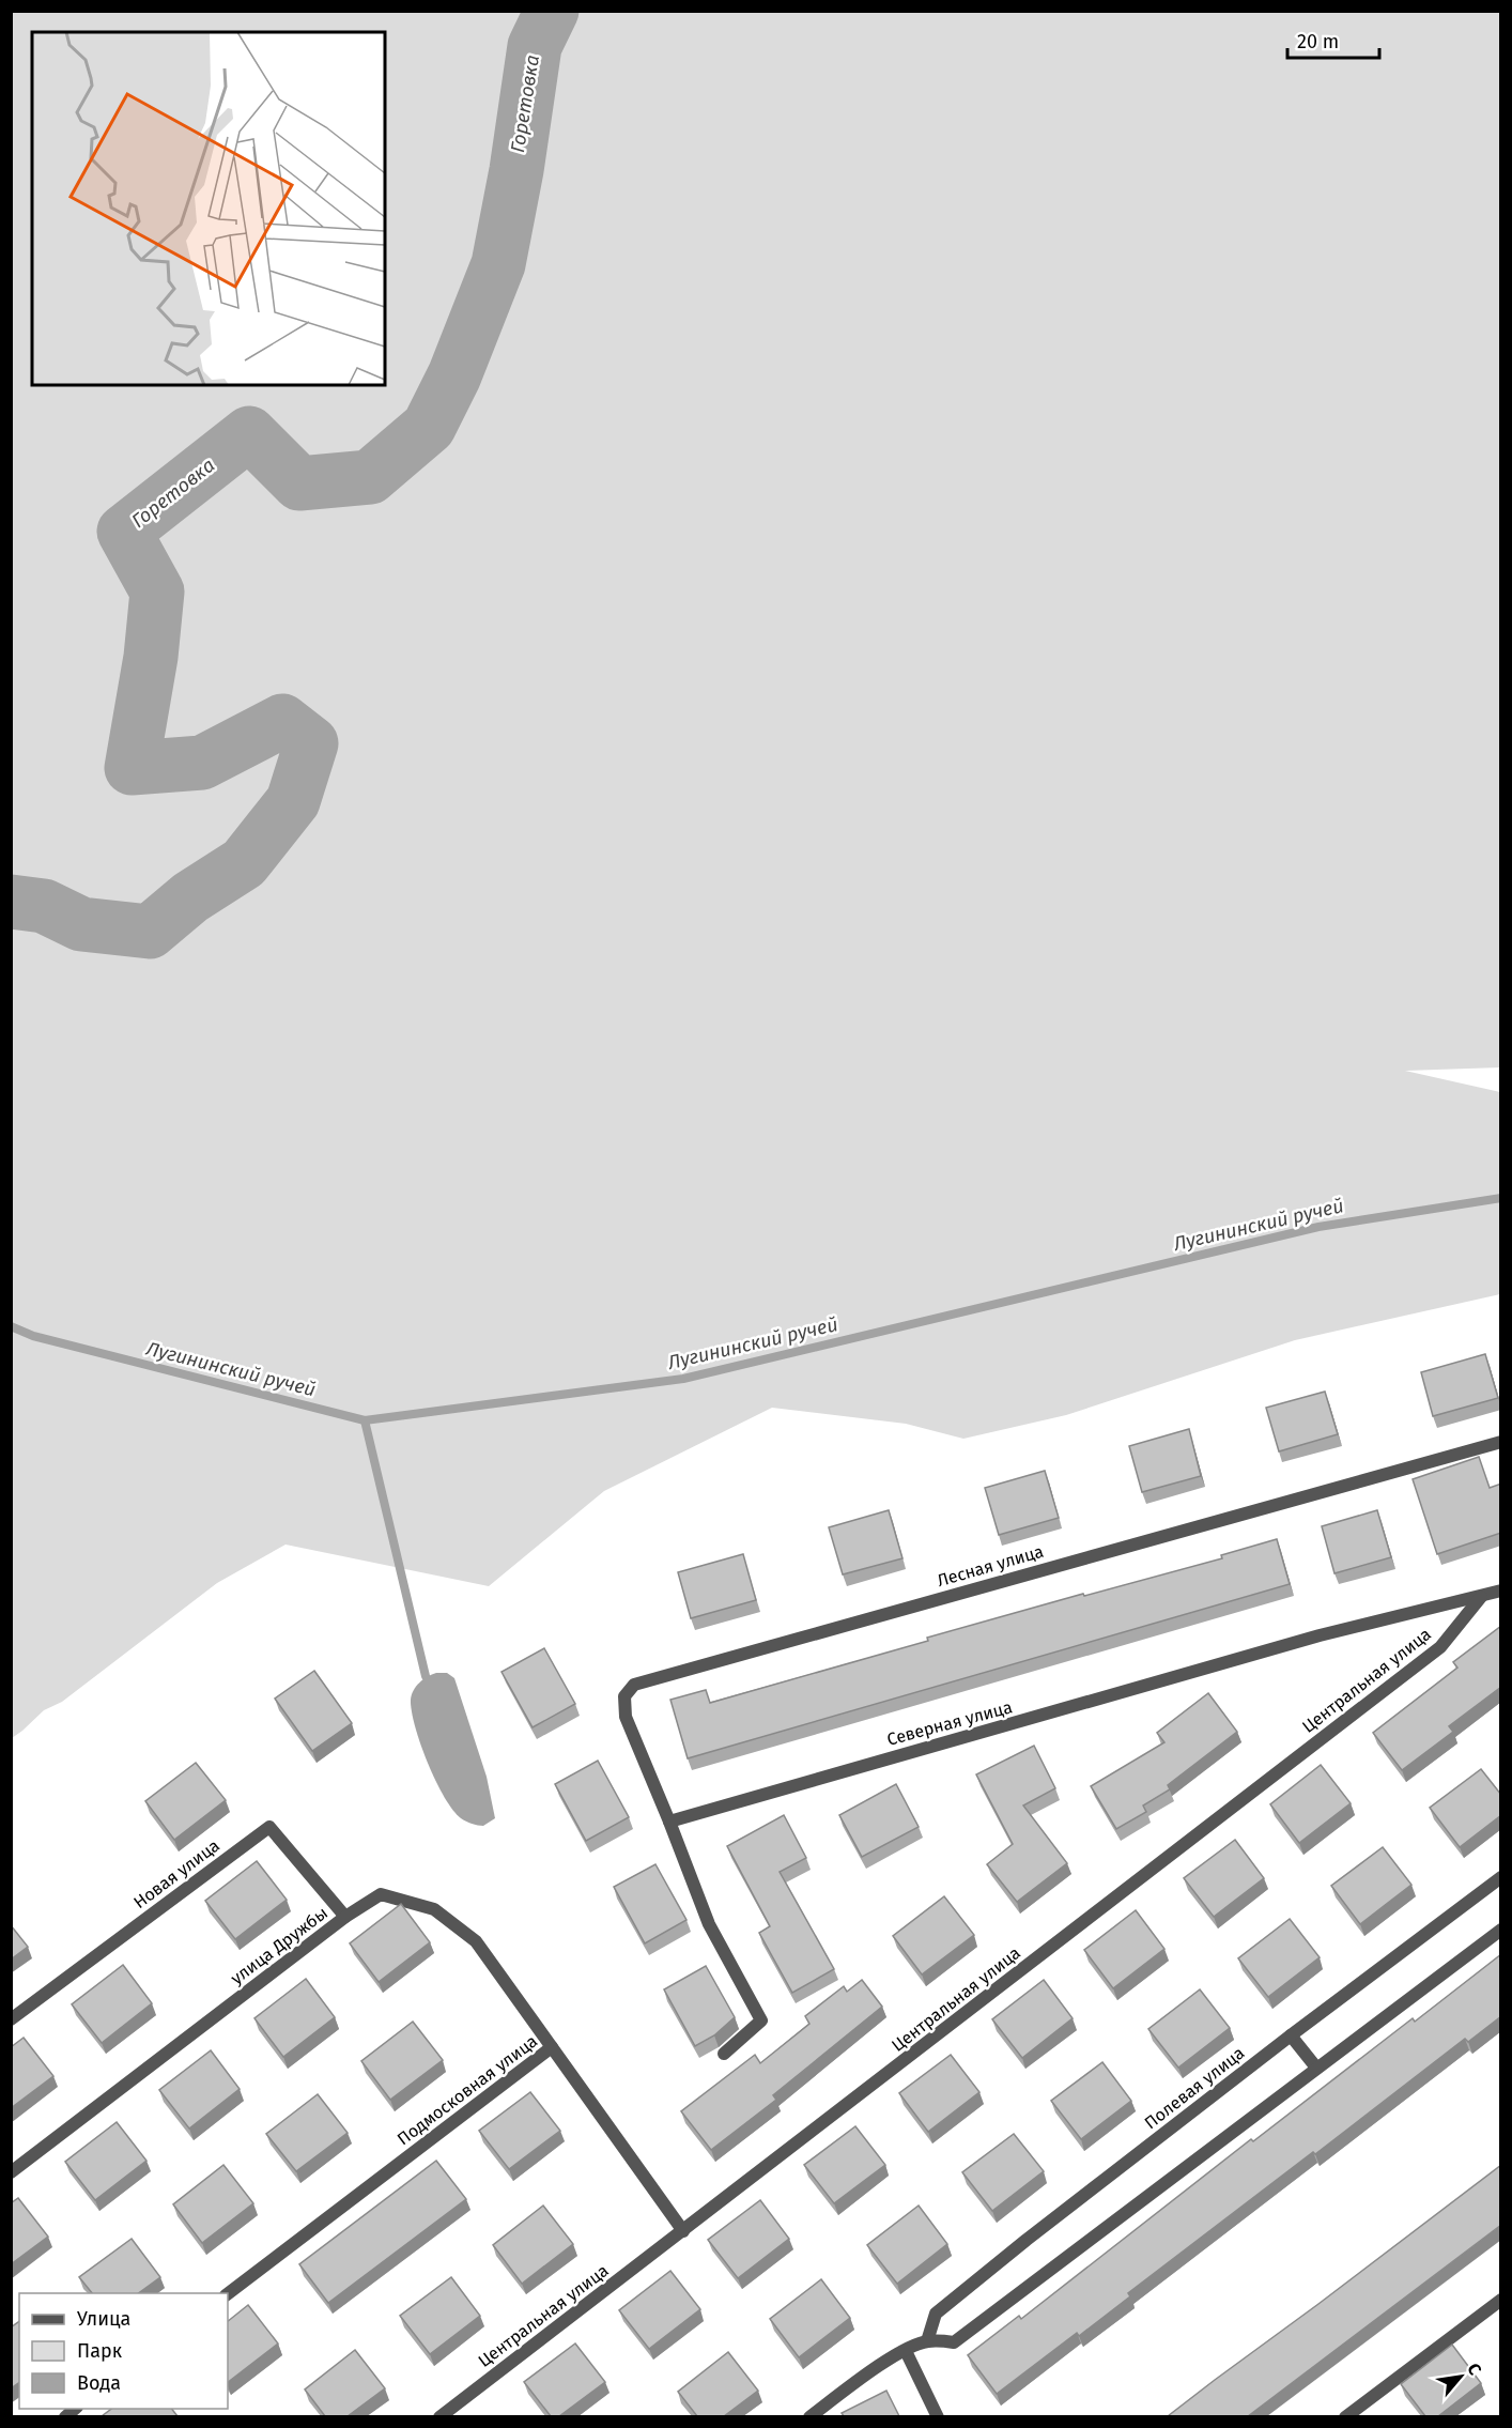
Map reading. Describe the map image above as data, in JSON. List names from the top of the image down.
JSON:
{
  "streets": {
    "street": [
      "Лесная улица",
      "Центральная улица",
      "Северная улица",
      "Новая улица",
      "улица Дружбы",
      "Полевая улица",
      "Подмосковная улица"
    ]
  },
  "crossings": [
    ["Лесная улица", "Северная улица"],
    ["Центральная улица", "Северная улица"],
    ["Центральная улица", "Подмосковная улица"],
    ["Новая улица", "улица Дружбы"],
    ["улица Дружбы", "Подмосковная улица"]
  ],
  "water": ["Горетовка", "Лугининский ручей"],
  "legend": ["Улица", "Парк", "Вода"],
  "scale_bar": "20 m",
  "north": "top right"
}
